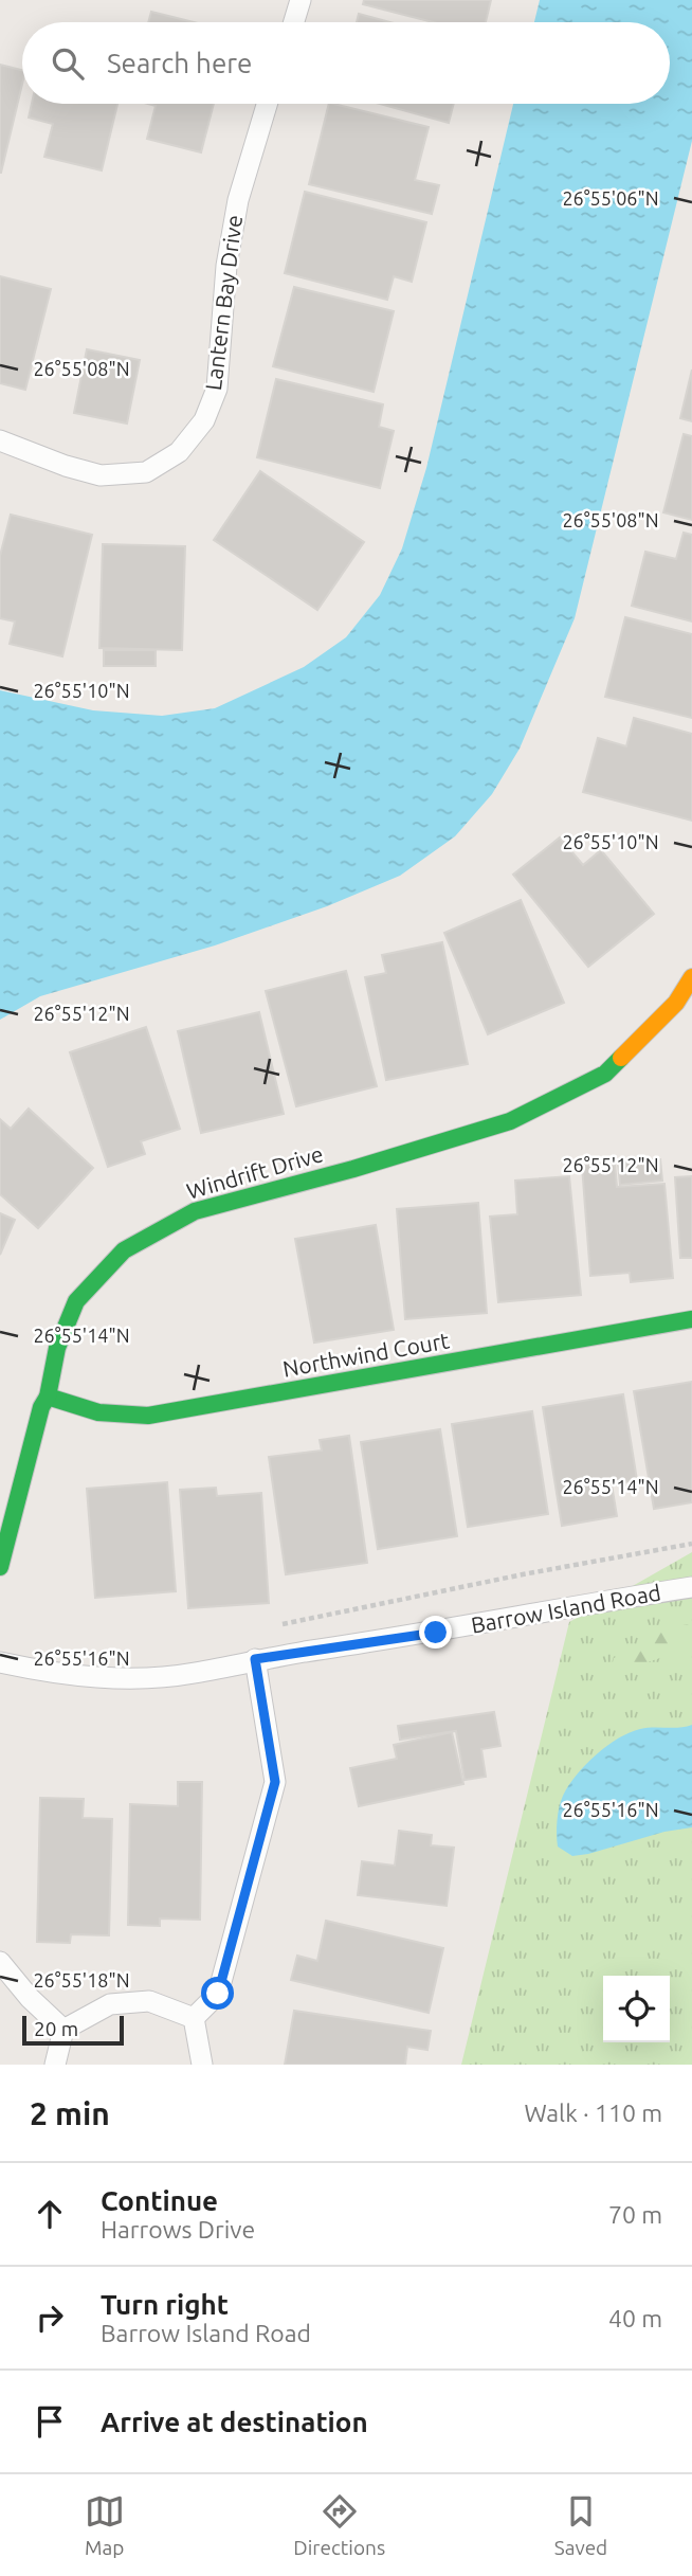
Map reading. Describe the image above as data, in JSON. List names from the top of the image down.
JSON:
{
  "streets": {
    "street": ["Windrift Drive", "Northwind Court"],
    "lane": ["Lantern Bay Drive", "Barrow Island Road"]
  },
  "crossings": [
    ["Windrift Drive", "Northwind Court"]
  ],
  "scale_bar": "20 m",
  "page": {
    "search": "Search here",
    "scale": "20 m",
    "heading": ["2 min", "Walk · 110 m"],
    "list": [
      ["Continue", "Harrows Drive", "70 m"],
      ["Turn right", "Barrow Island Road", "40 m"],
      "Arrive at destination"
    ],
    "nav": ["Map", "Directions", "Saved"]
  },
  "coordinates": [
    "26°55'06\"N",
    "26°55'08\"N",
    "26°55'10\"N",
    "26°55'12\"N",
    "26°55'14\"N",
    "26°55'16\"N",
    "26°55'18\"N"
  ]
}
